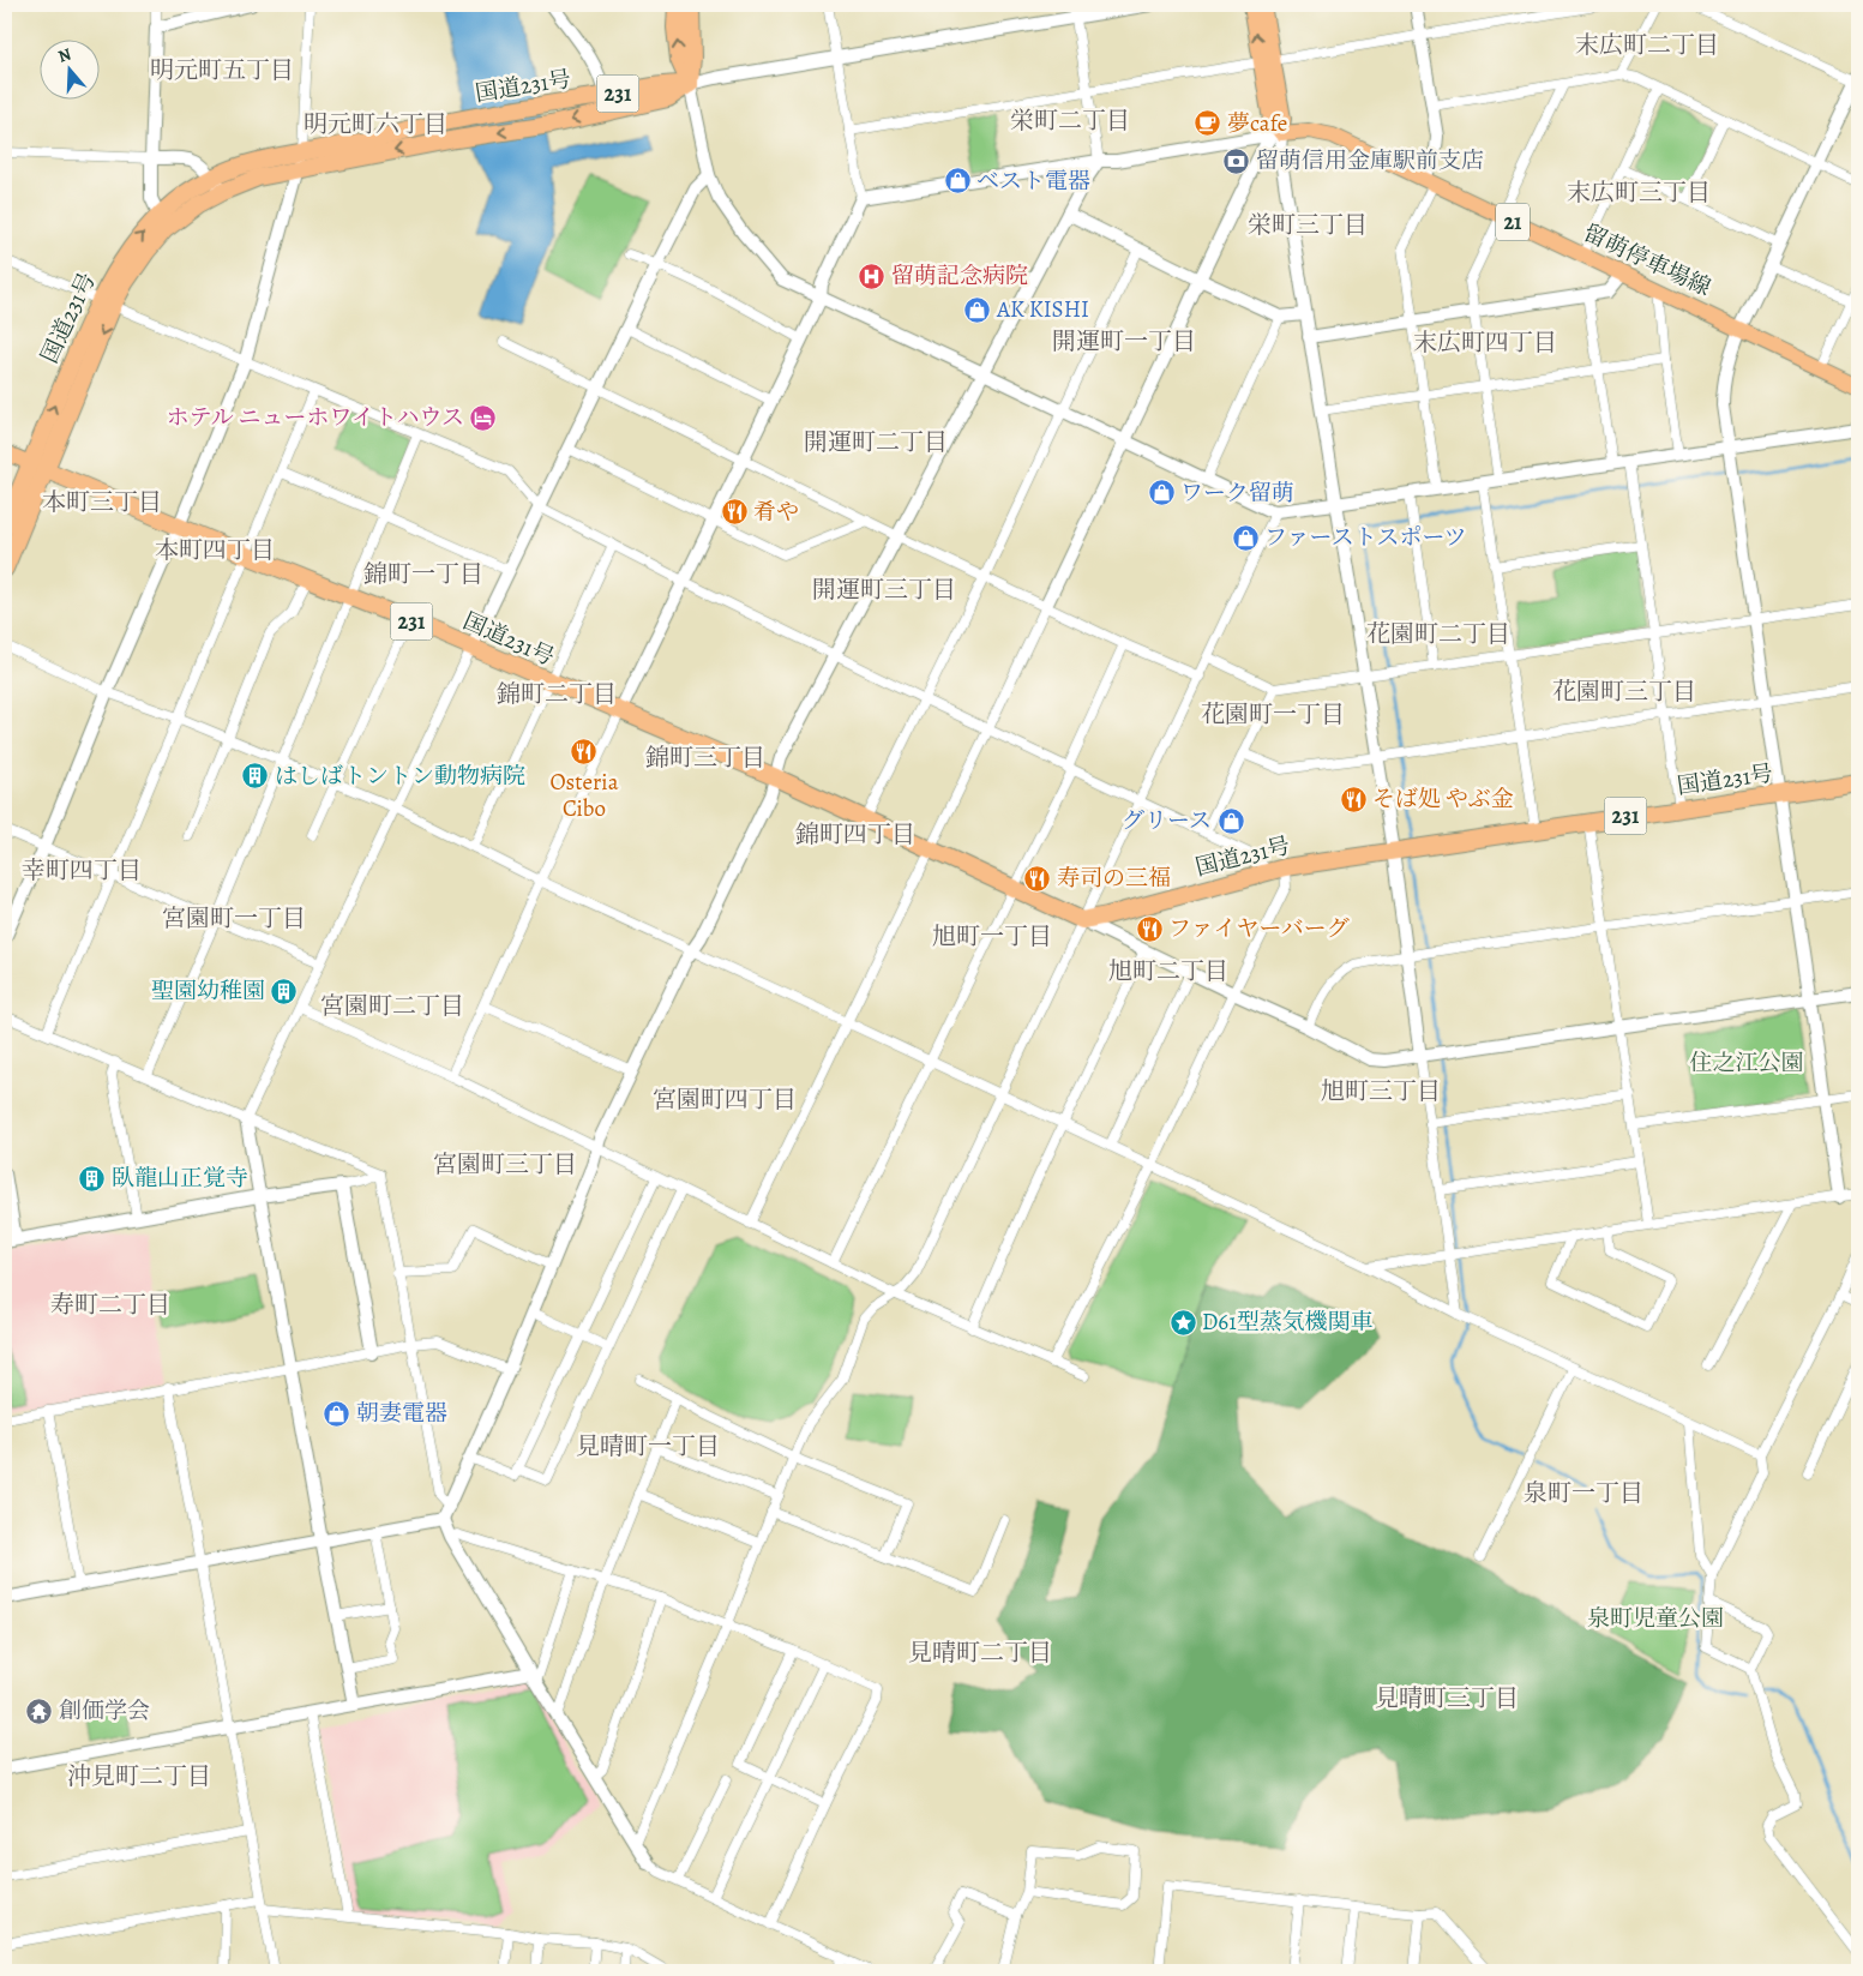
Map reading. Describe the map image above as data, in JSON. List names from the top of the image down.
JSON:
{
  "streets": {
    "highway": ["国道231号", "231"],
    "main road": ["21", "留萌停車場線"]
  },
  "districts": [
    "末広町二丁目",
    "明元町五丁目",
    "栄町二丁目",
    "明元町六丁目",
    "末広町三丁目",
    "栄町三丁目",
    "開運町一丁目",
    "末広町四丁目",
    "開運町二丁目",
    "本町三丁目",
    "本町四丁目",
    "錦町一丁目",
    "開運町三丁目",
    "花園町二丁目",
    "花園町三丁目",
    "錦町二丁目",
    "花園町一丁目",
    "錦町三丁目",
    "錦町四丁目",
    "幸町四丁目",
    "宮園町一丁目",
    "旭町一丁目",
    "旭町二丁目",
    "宮園町二丁目",
    "旭町三丁目",
    "宮園町四丁目",
    "宮園町三丁目",
    "寿町二丁目",
    "見晴町一丁目",
    "泉町一丁目",
    "見晴町二丁目",
    "見晴町三丁目",
    "沖見町二丁目"
  ],
  "parks": ["住之江公園", "泉町児童公園"],
  "places": {
    "cafe": ["夢cafe"],
    "bank": ["留萌信用金庫駅前支店"],
    "shop": [
      "ベスト電器",
      "AK KISHI",
      "ワーク留萌",
      "ファーストスポーツ",
      "グリース",
      "朝妻電器"
    ],
    "hospital": ["留萌記念病院"],
    "hotel": ["ホテル ニューホワイトハウス"],
    "restaurant": [
      "肴や",
      "Osteria Cibo",
      "そば処 やぶ金",
      "寿司の三福",
      "ファイヤーバーグ"
    ],
    "building": ["はしばトントン動物病院", "聖園幼稚園", "臥龍山正覚寺"],
    "place": ["D61型蒸気機関車"],
    "temple": ["創価学会"]
  },
  "north": "top"
}
